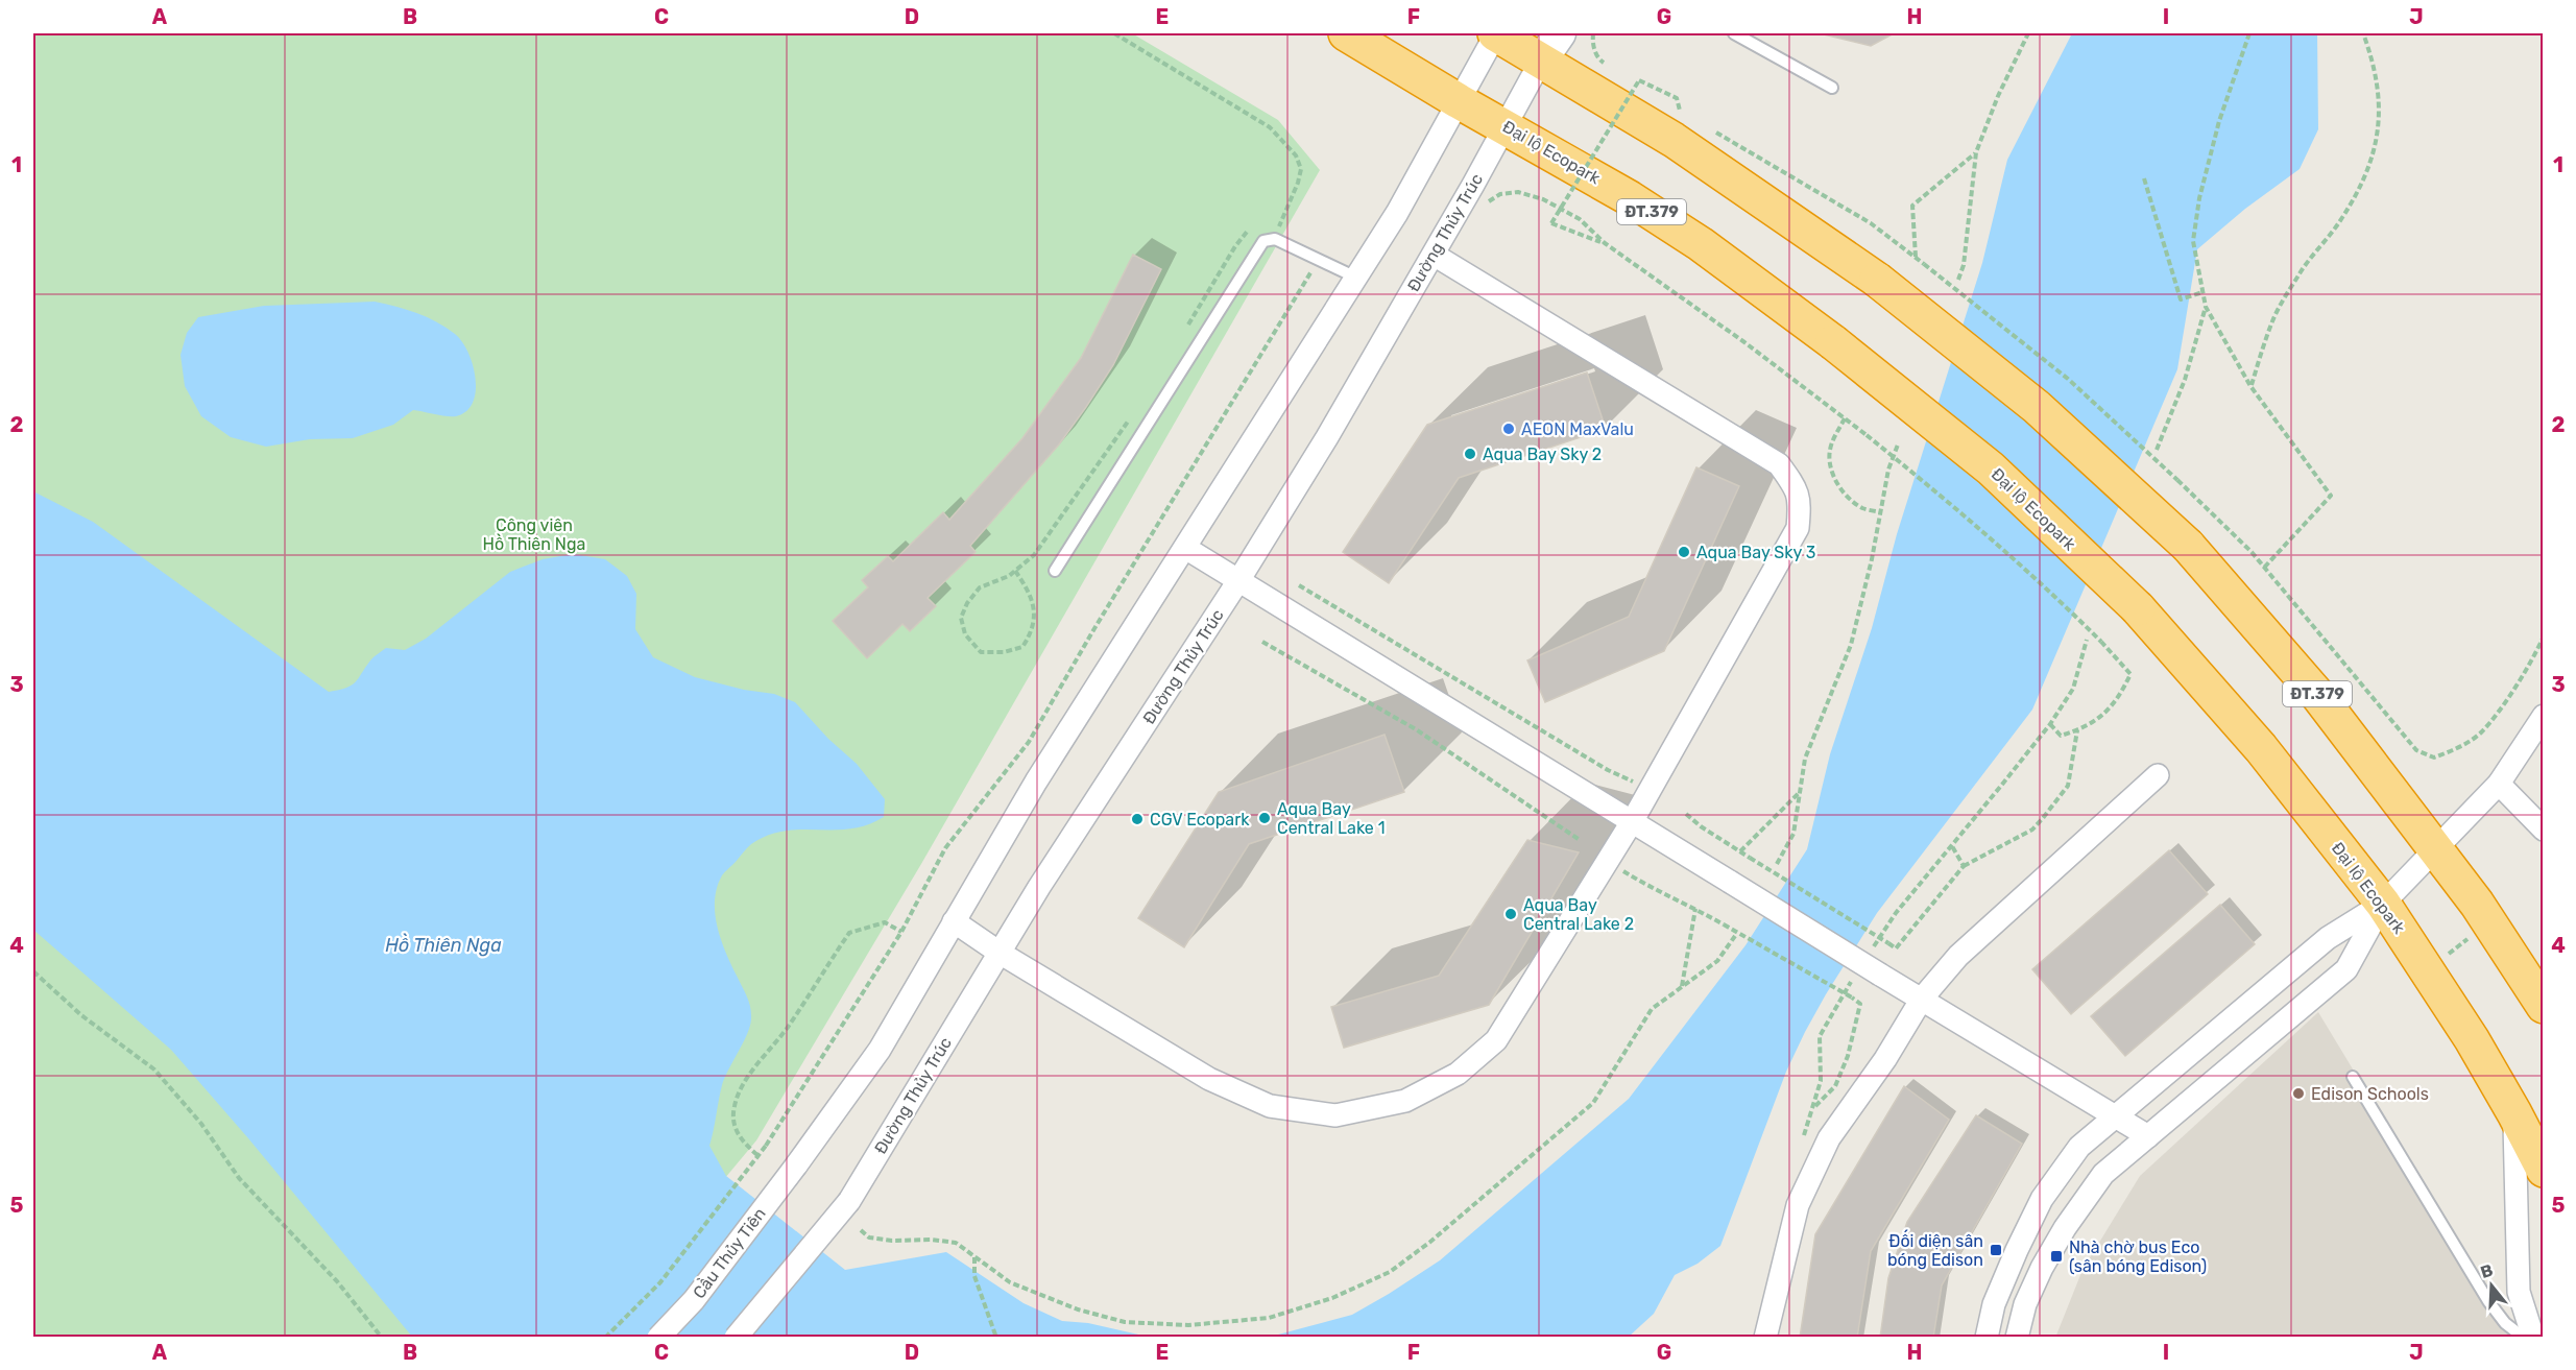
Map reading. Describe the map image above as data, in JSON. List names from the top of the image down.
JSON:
{
  "streets": {
    "highway": ["Đại lộ Ecopark", "ĐT.379"],
    "street": ["Đường Thủy Trúc", "Cầu Thủy Tiên"]
  },
  "crossings": [
    ["Đại lộ Ecopark", "Đường Thủy Trúc"],
    ["ĐT.379", "Đường Thủy Trúc"]
  ],
  "water": ["Hồ Thiên Nga"],
  "parks": ["Công viên Hồ Thiên Nga"],
  "places": {
    "other": [
      "AEON MaxValu",
      "Aqua Bay Sky 2",
      "Aqua Bay Sky 3",
      "Aqua Bay Central Lake 1",
      "CGV Ecopark",
      "Aqua Bay Central Lake 2",
      "Edison Schools"
    ],
    "transit": ["Đối diện sân bóng Edison", "Nhà chờ bus Eco (sân bóng Edison)"]
  },
  "north": "top",
  "grid": {
    "columns": [
      "A",
      "B",
      "C",
      "D",
      "E",
      "F",
      "G",
      "H",
      "I",
      "J"
    ],
    "rows": [
      "1",
      "2",
      "3",
      "4",
      "5"
    ]
  }
}
